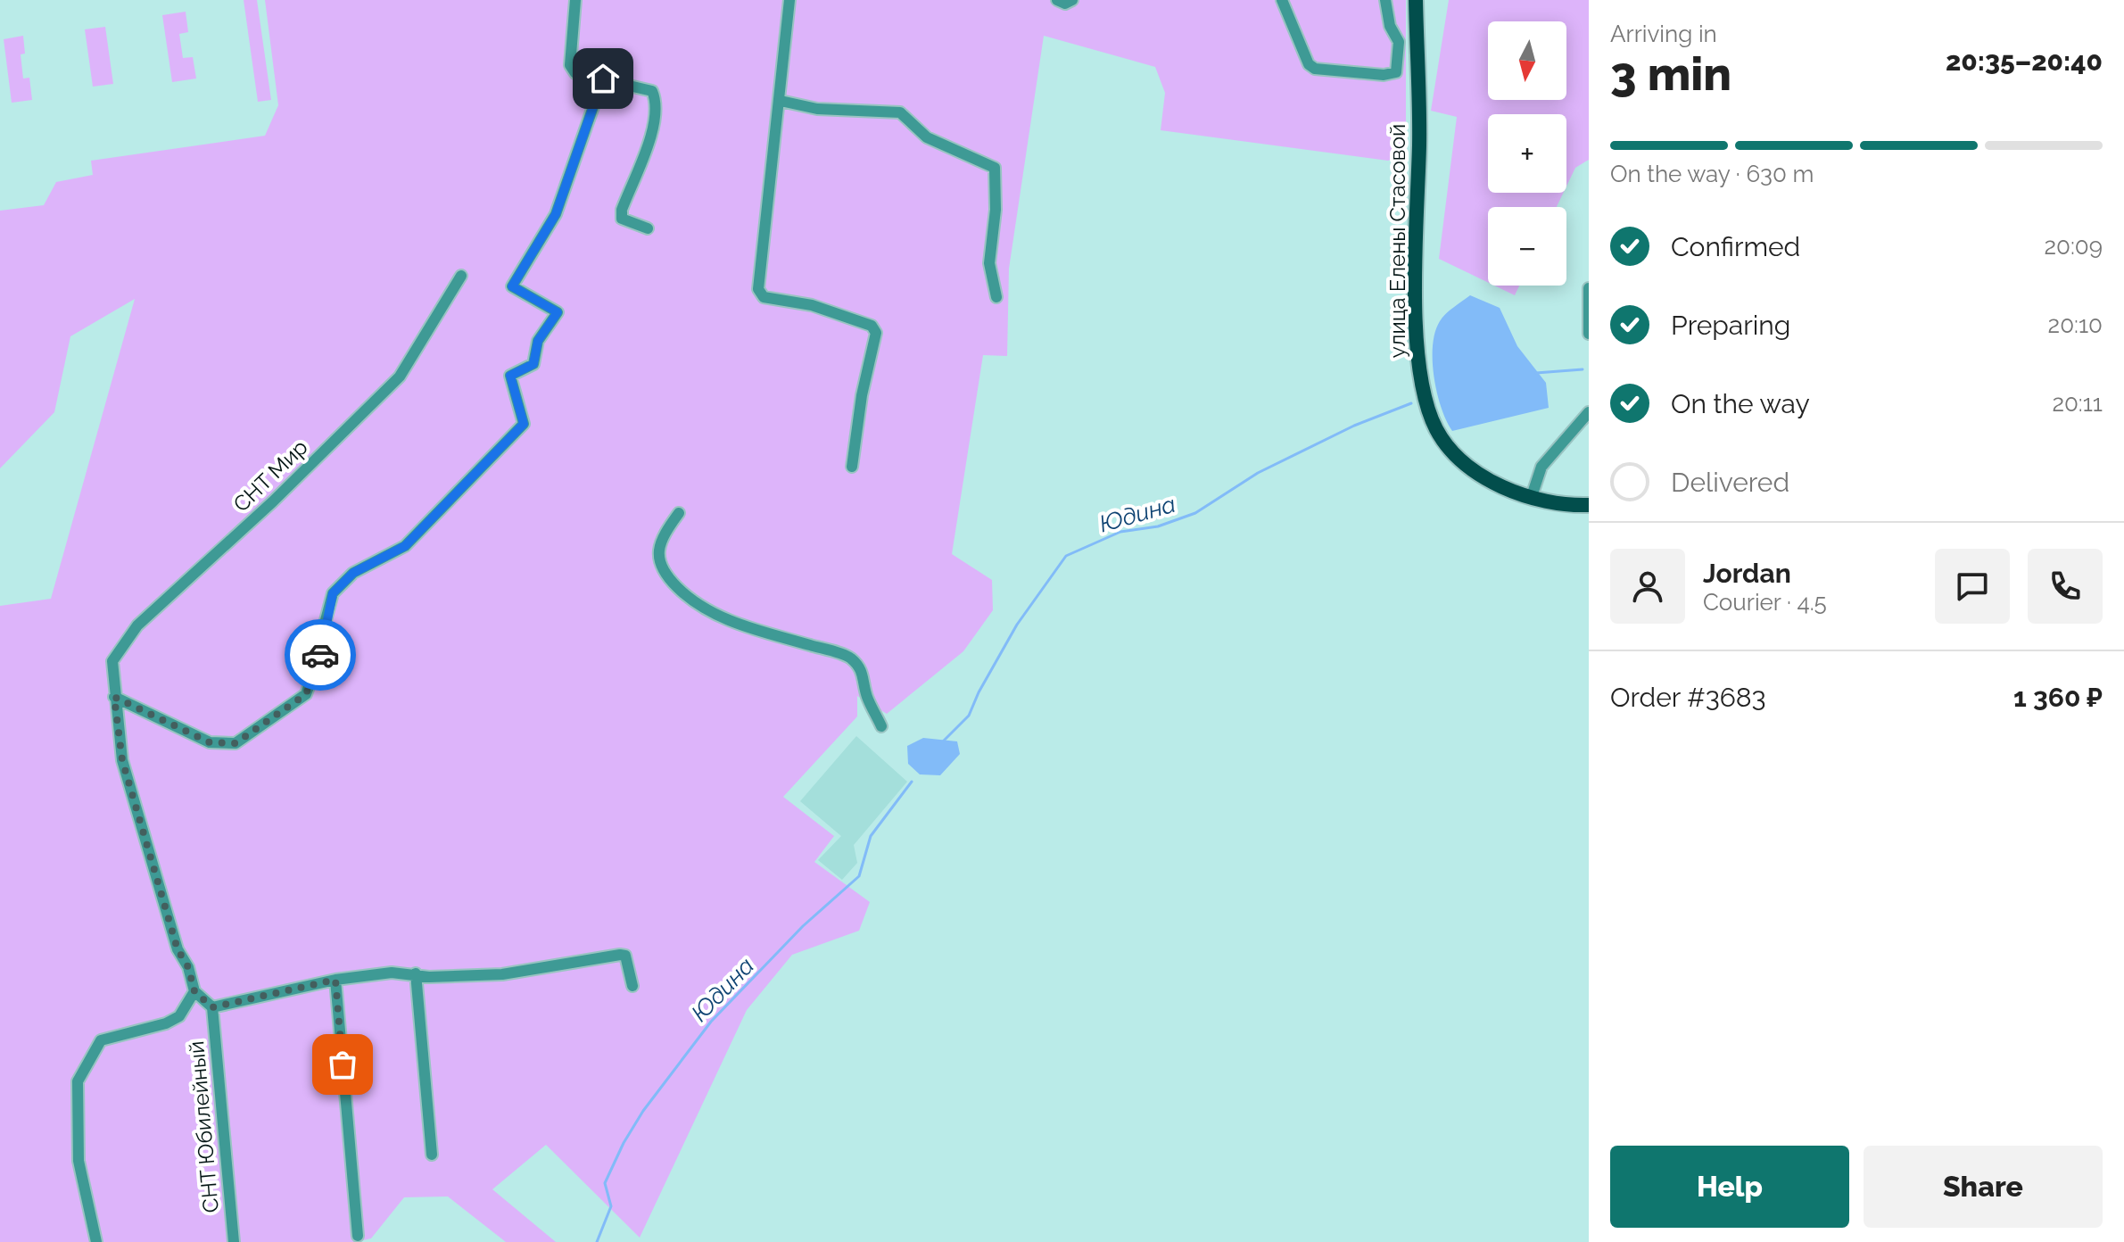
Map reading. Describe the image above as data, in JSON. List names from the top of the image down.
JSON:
{
  "streets": {
    "main road": ["улица Елены Стасовой"],
    "street": ["СНТ Мир", "СНТ Юбилейный"]
  },
  "water": ["Юдина"],
  "north": "bottom",
  "page": {
    "heading": ["3 min", "Arriving in", "20:35–20:40"],
    "panel": [
      "Jordan",
      "Courier · 4.5",
      "Order #3683",
      "1 360 ₽"
    ],
    "map_buttons": ["+", "−"],
    "bar": "On the way · 630 m",
    "list": [
      ["Confirmed", "20:09"],
      ["Preparing", "20:10"],
      ["On the way", "20:11"],
      "Delivered"
    ],
    "buttons": ["Help", "Share"]
  }
}
